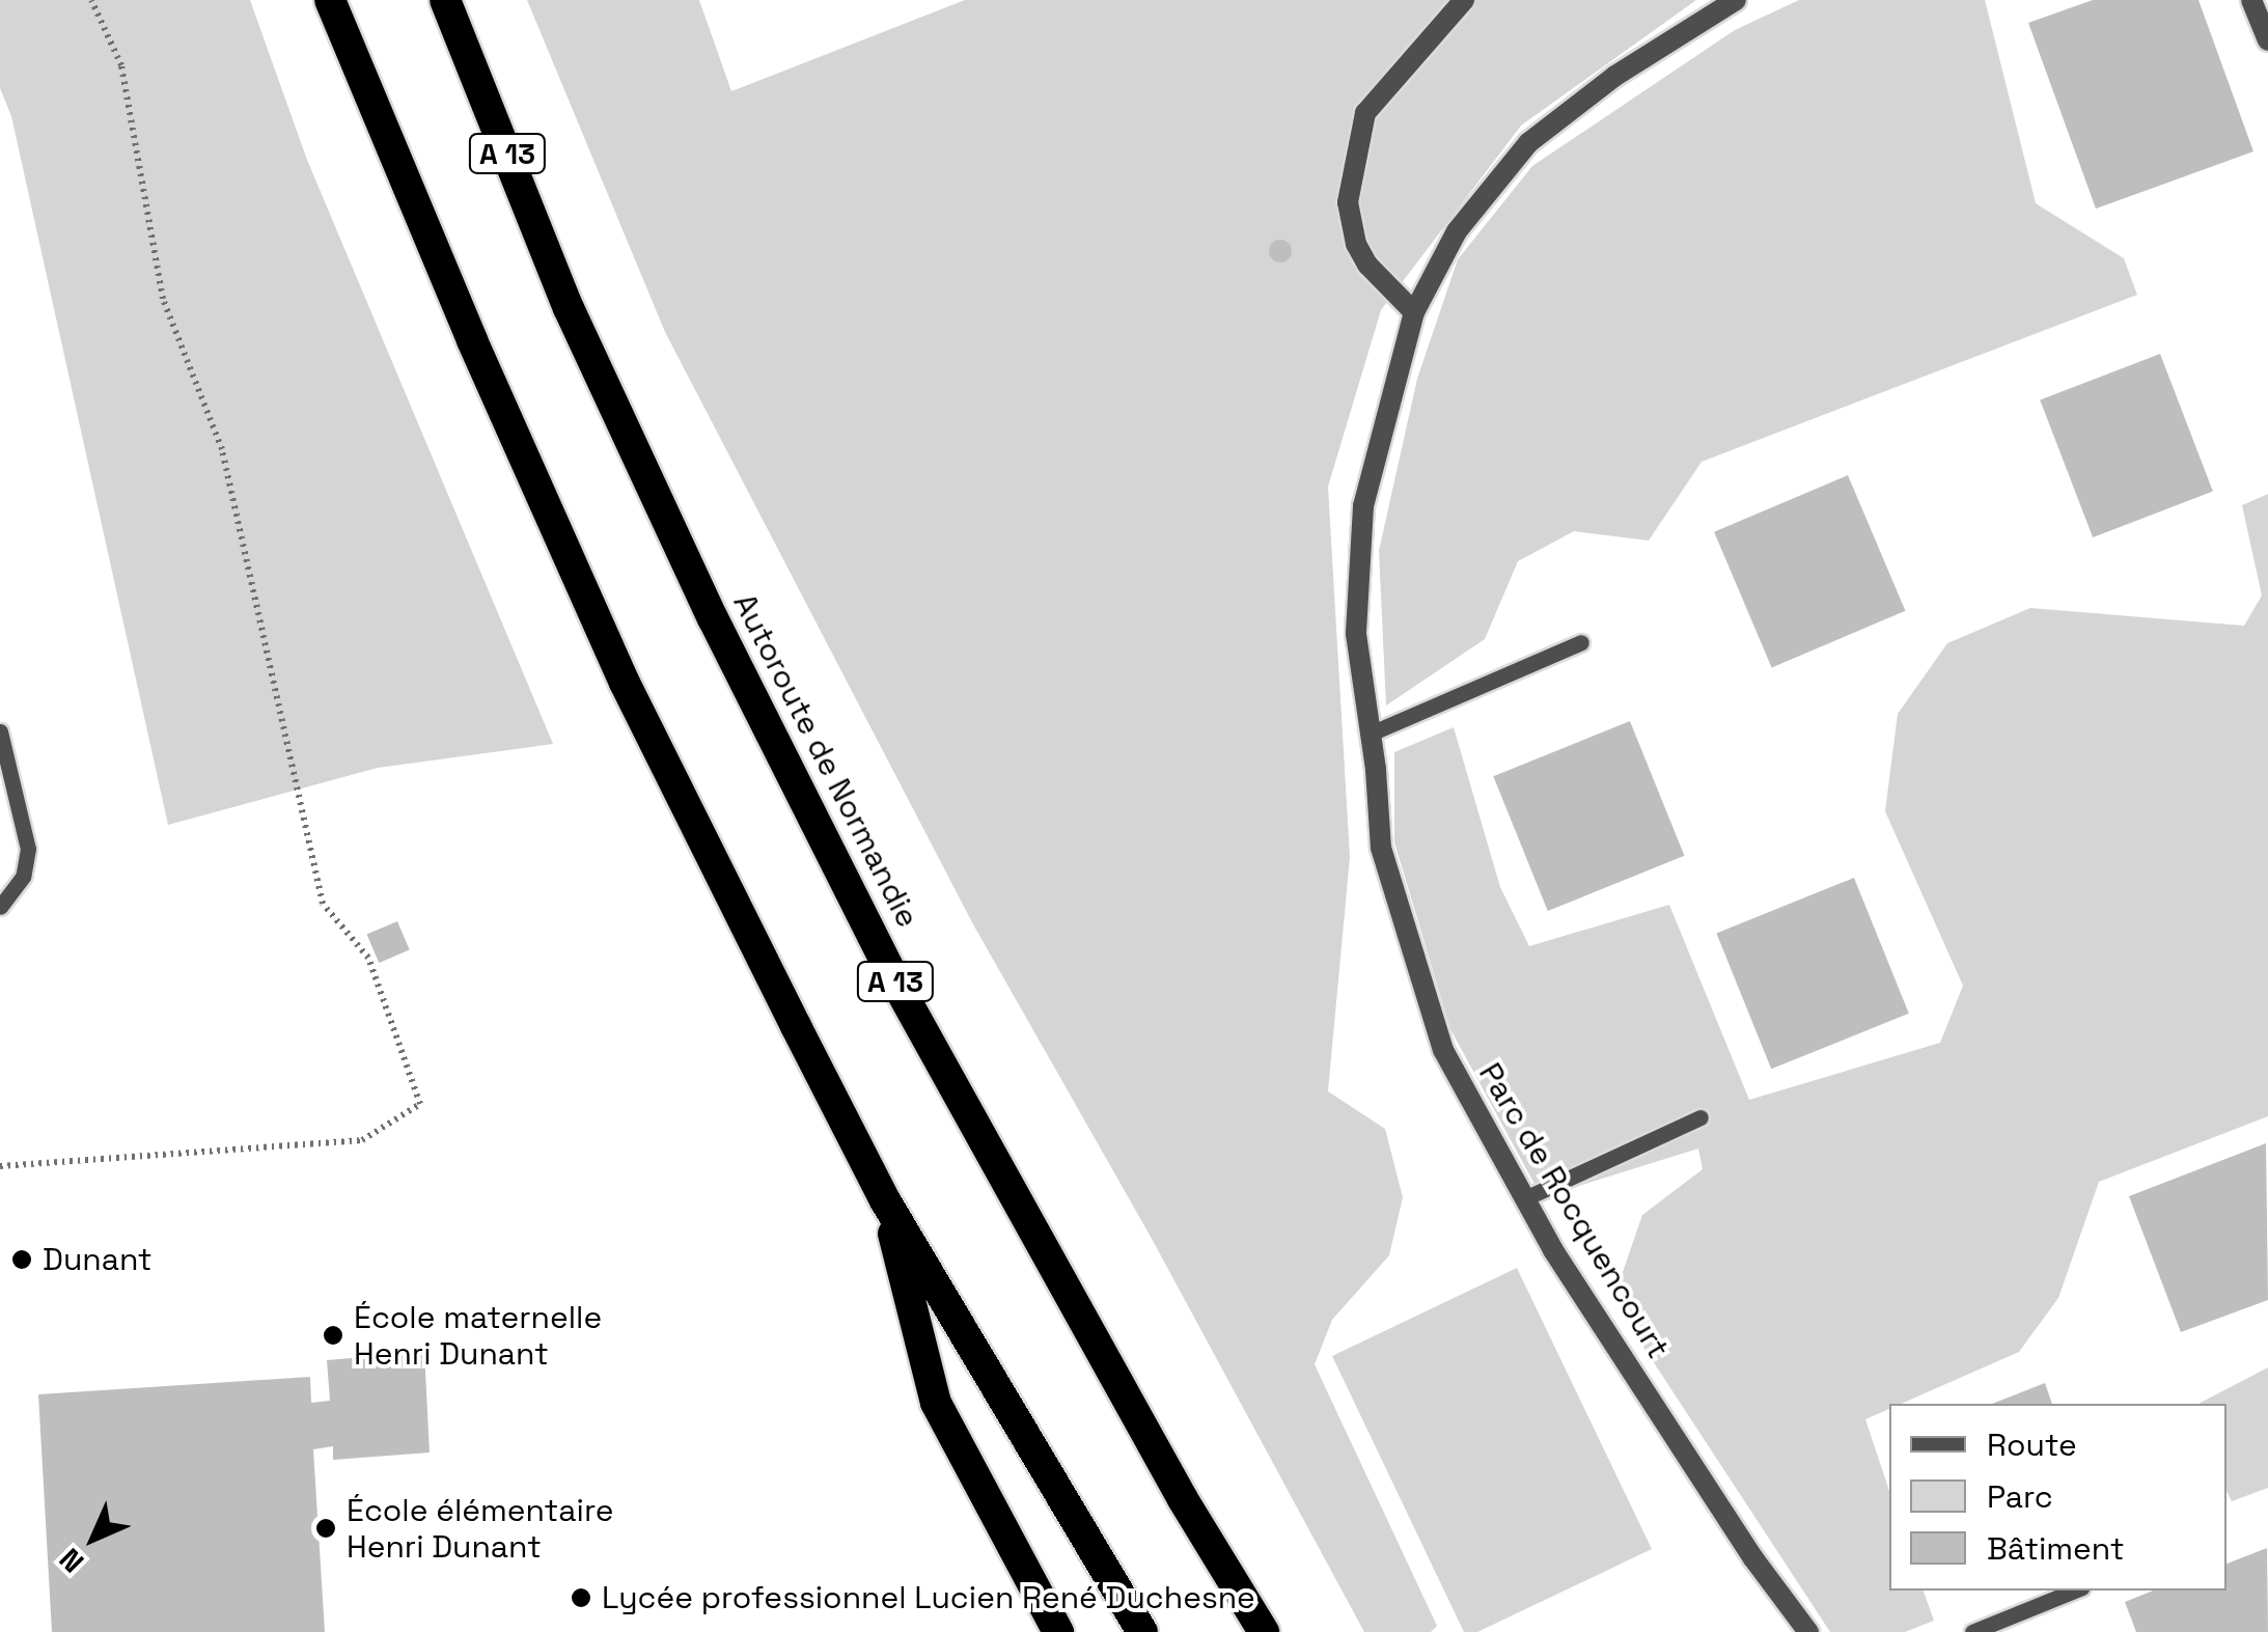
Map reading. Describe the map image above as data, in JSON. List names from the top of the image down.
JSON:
{
  "streets": {
    "highway": ["A 13", "Autoroute de Normandie"],
    "street": ["Parc de Rocquencourt"]
  },
  "places": [
    "Dunant",
    "École maternelle Henri Dunant",
    "École élémentaire Henri Dunant",
    "Lycée professionnel Lucien René Duchesne"
  ],
  "legend": ["Route", "Parc", "Bâtiment"],
  "north": "bottom left"
}
